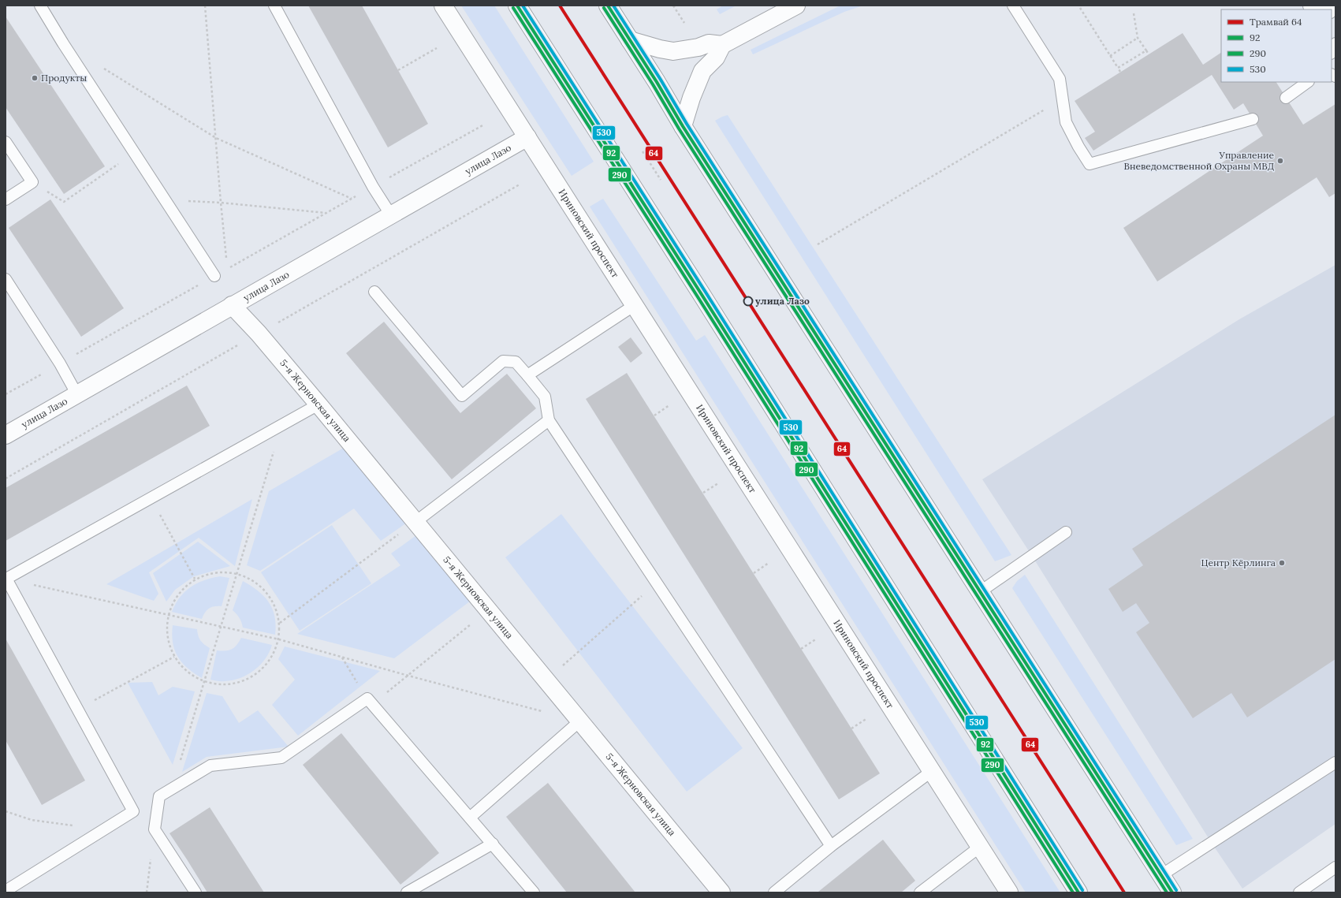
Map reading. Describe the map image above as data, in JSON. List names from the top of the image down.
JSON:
{
  "streets": {
    "street": ["улица Лазо", "Ириновский проспект", "5-я Жерновская улица"]
  },
  "crossings": [
    ["улица Лазо", "Ириновский проспект"],
    ["улица Лазо", "5-я Жерновская улица"]
  ],
  "places": [
    "Продукты",
    "Управление Вневедомственной Охраны МВД",
    "улица Лазо",
    "Центр Кёрлинга"
  ],
  "lines": [
    "tram line 64",
    "transit line 92",
    "transit line 530",
    "transit line 290"
  ],
  "legend": [
    "Трамвай 64",
    "92",
    "290",
    "530"
  ]
}
